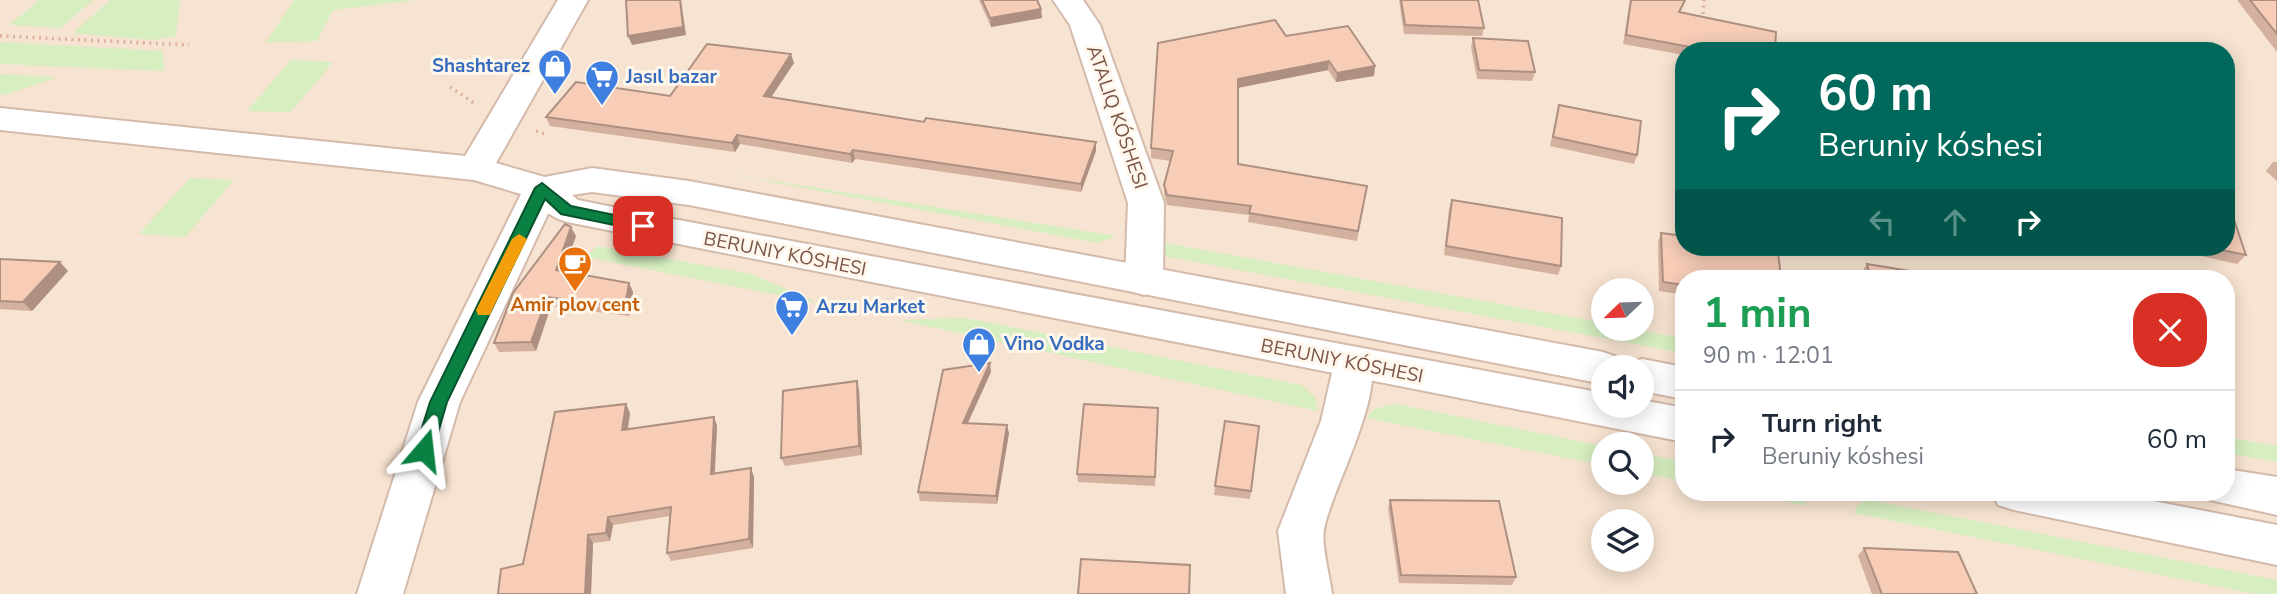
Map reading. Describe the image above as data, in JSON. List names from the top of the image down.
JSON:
{
  "streets": {
    "street": ["BERUNIY KÓSHESI"]
  },
  "places": {
    "shop": ["Shashtarez", "Vino Vodka"],
    "supermarket": ["Jasıl bazar", "Arzu Market"],
    "cafe": ["Amir plov cent"]
  },
  "north": "bottom left",
  "page": {
    "turn": ["60 m", "Beruniy kóshesi"],
    "heading": ["1 min", "90 m · 12:01"],
    "list": [
      {
        "name": "Turn right",
        "note": "Beruniy kóshesi",
        "value": "60 m"
      }
    ]
  }
}
